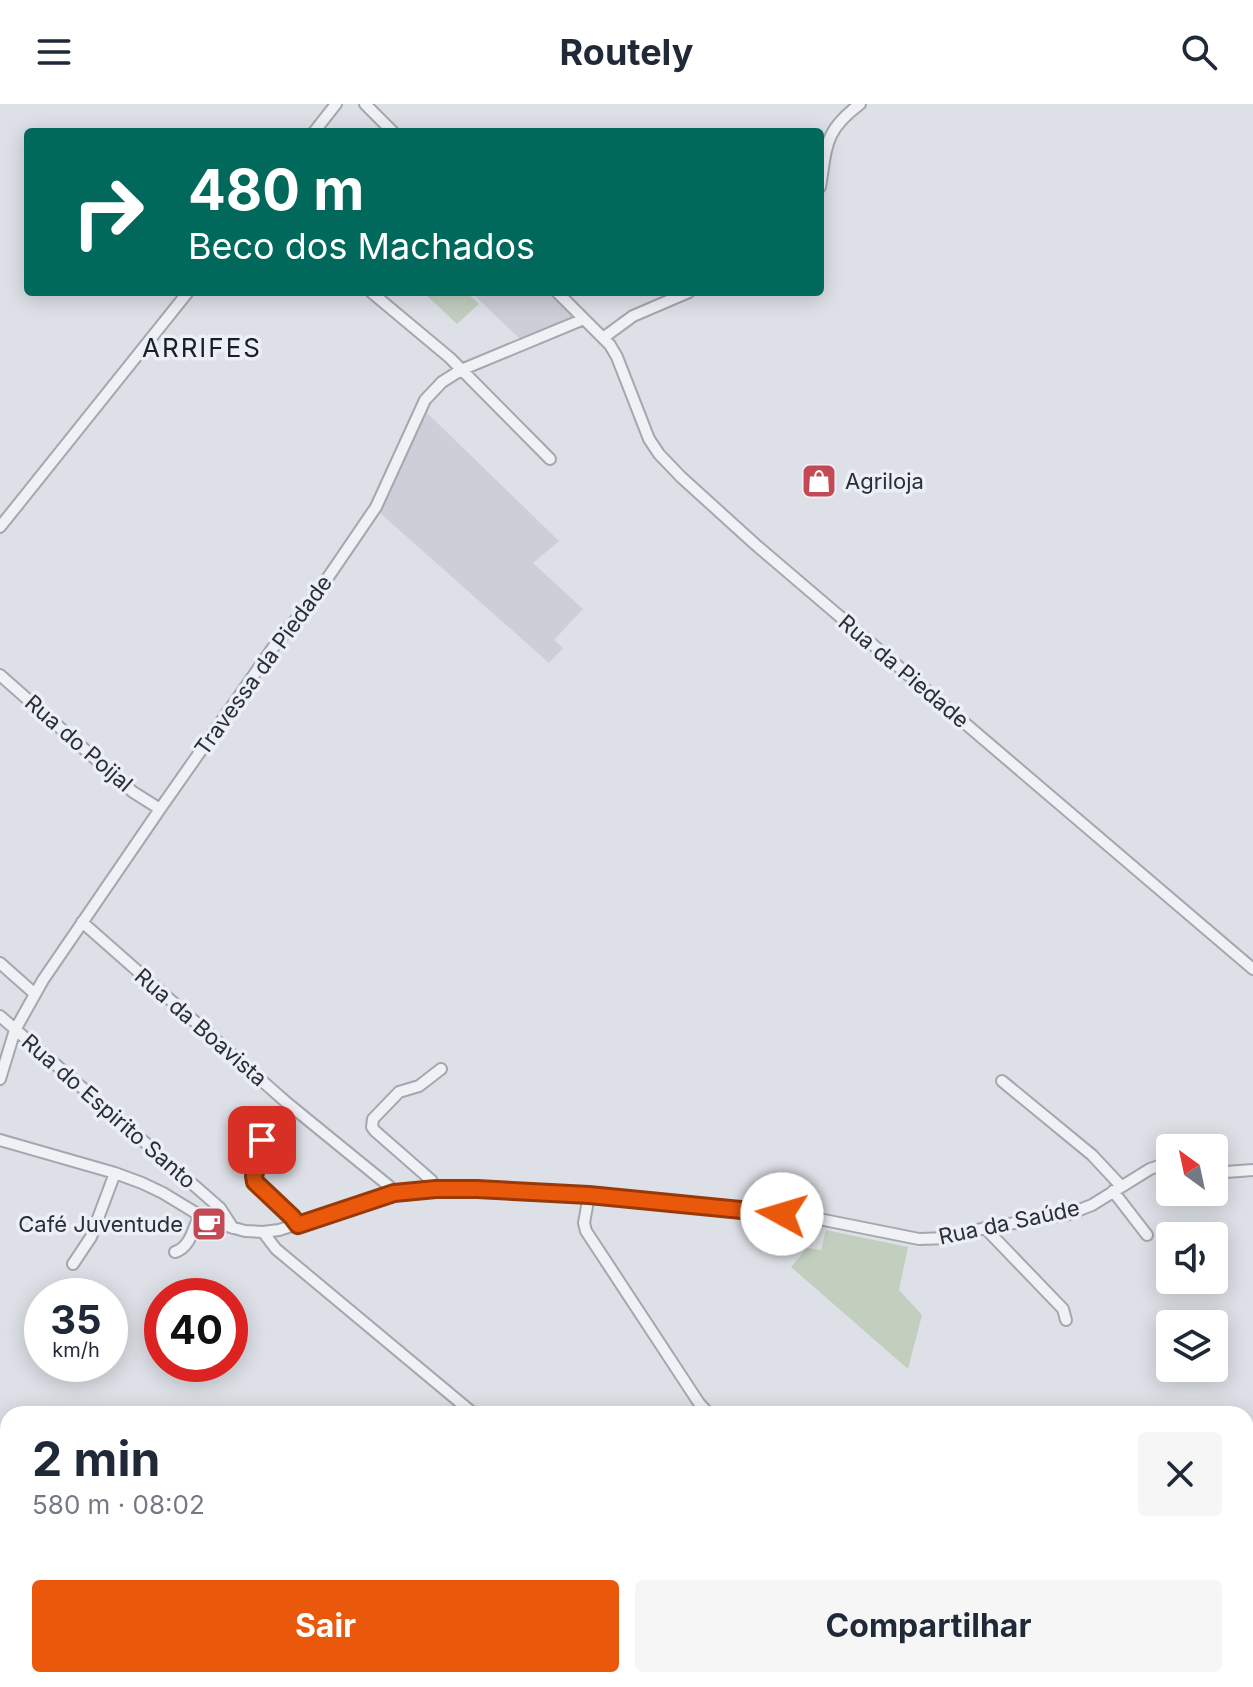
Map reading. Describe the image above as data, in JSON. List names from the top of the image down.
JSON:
{
  "streets": {
    "street": [
      "Travessa da Piedade",
      "Rua da Piedade",
      "Rua do Poijal",
      "Rua da Boavista",
      "Rua do Espirito Santo",
      "Rua da Saúde"
    ]
  },
  "crossings": [
    ["Travessa da Piedade", "Rua da Piedade"],
    ["Travessa da Piedade", "Rua do Poijal"],
    ["Travessa da Piedade", "Rua da Boavista"],
    ["Travessa da Piedade", "Rua do Espirito Santo"],
    ["Rua da Boavista", "Rua da Saúde"],
    ["Rua do Espirito Santo", "Rua da Saúde"]
  ],
  "districts": ["ARRIFES"],
  "places": {
    "shop": ["Agriloja"],
    "cafe": ["Café Juventude"]
  },
  "north": "top left",
  "page": {
    "header": "Routely",
    "turn": ["480 m", "Beco dos Machados"],
    "speed": "35 km/h",
    "limit": "40",
    "heading": ["2 min", "580 m · 08:02"],
    "buttons": ["Sair", "Compartilhar"]
  }
}
